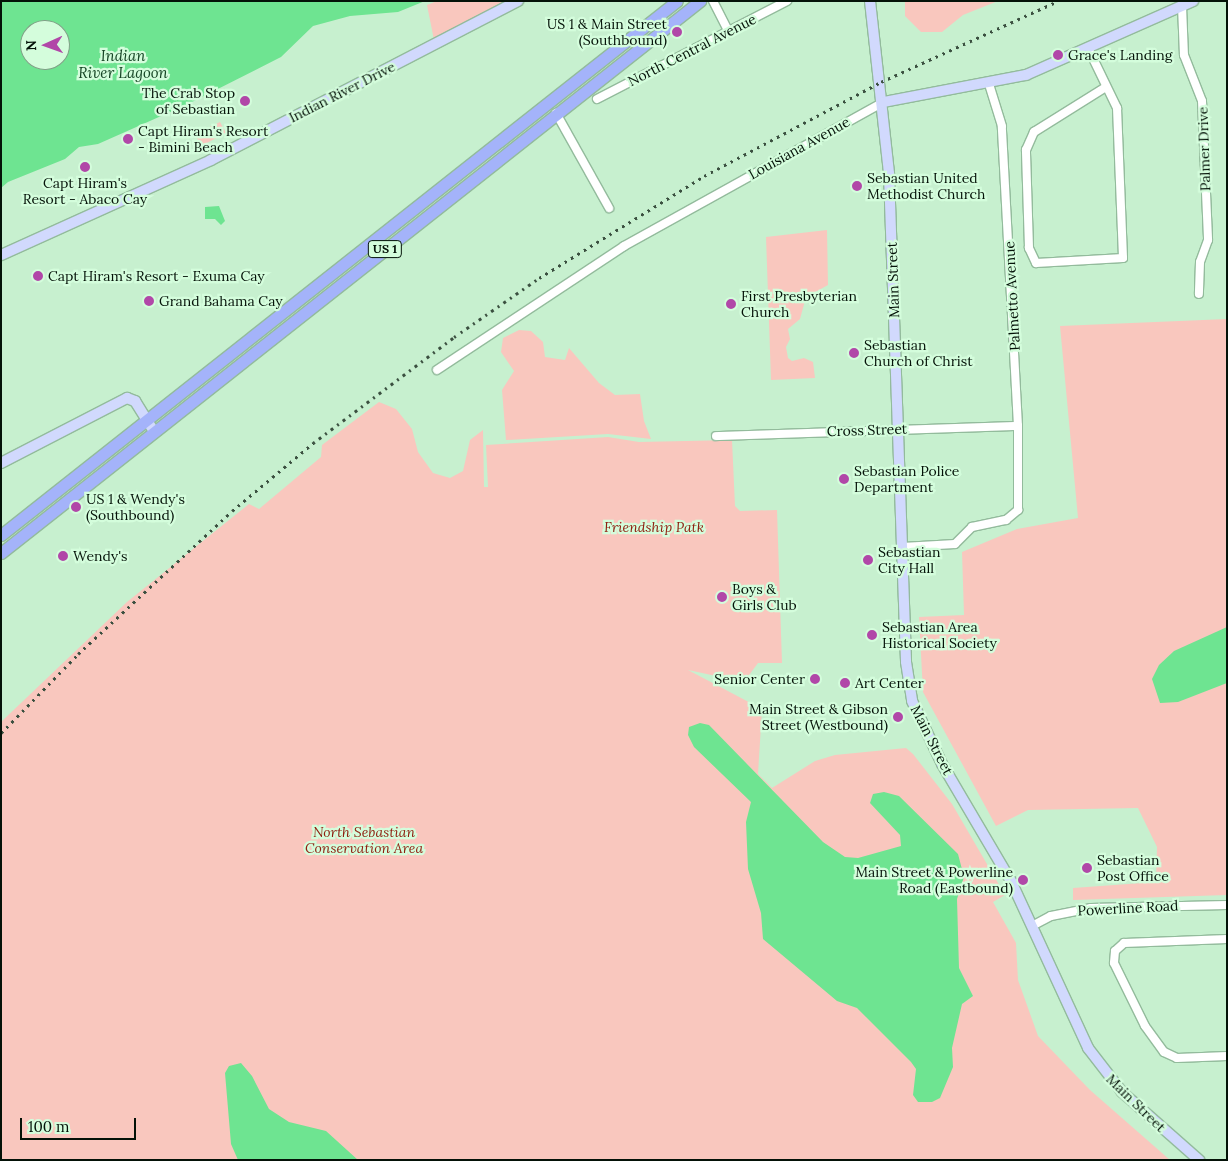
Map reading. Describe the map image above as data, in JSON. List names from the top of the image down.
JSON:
{
  "streets": {
    "main road": ["US 1"],
    "street": [
      "North Central Avenue",
      "Indian River Drive",
      "Louisiana Avenue",
      "Palmer Drive",
      "Main Street",
      "Palmetto Avenue",
      "Cross Street",
      "Powerline Road"
    ]
  },
  "crossings": [
    ["Louisiana Avenue", "Palmer Drive"],
    ["Louisiana Avenue", "Main Street"],
    ["Louisiana Avenue", "Palmetto Avenue"],
    ["Main Street", "Palmetto Avenue"],
    ["Main Street", "Cross Street"],
    ["Main Street", "Powerline Road"],
    ["Palmetto Avenue", "Cross Street"]
  ],
  "water": ["Indian River Lagoon"],
  "parks": ["Friendship Patk", "North Sebastian Conservation Area"],
  "places": [
    "US 1 & Main Street (Southbound)",
    "Grace's Landing",
    "The Crab Stop of Sebastian",
    "Capt Hiram's Resort - Bimini Beach",
    "Capt Hiram's Resort - Abaco Cay",
    "Sebastian United Methodist Church",
    "Capt Hiram's Resort - Exuma Cay",
    "Grand Bahama Cay",
    "First Presbyterian Church",
    "Sebastian Church of Christ",
    "Sebastian Police Department",
    "US 1 & Wendy's (Southbound)",
    "Wendy's",
    "Sebastian City Hall",
    "Boys & Girls Club",
    "Sebastian Area Historical Society",
    "Senior Center",
    "Art Center",
    "Main Street & Gibson Street (Westbound)",
    "Sebastian Post Office",
    "Main Street & Powerline Road (Eastbound)"
  ],
  "scale_bar": "100 m",
  "north": "left"
}
